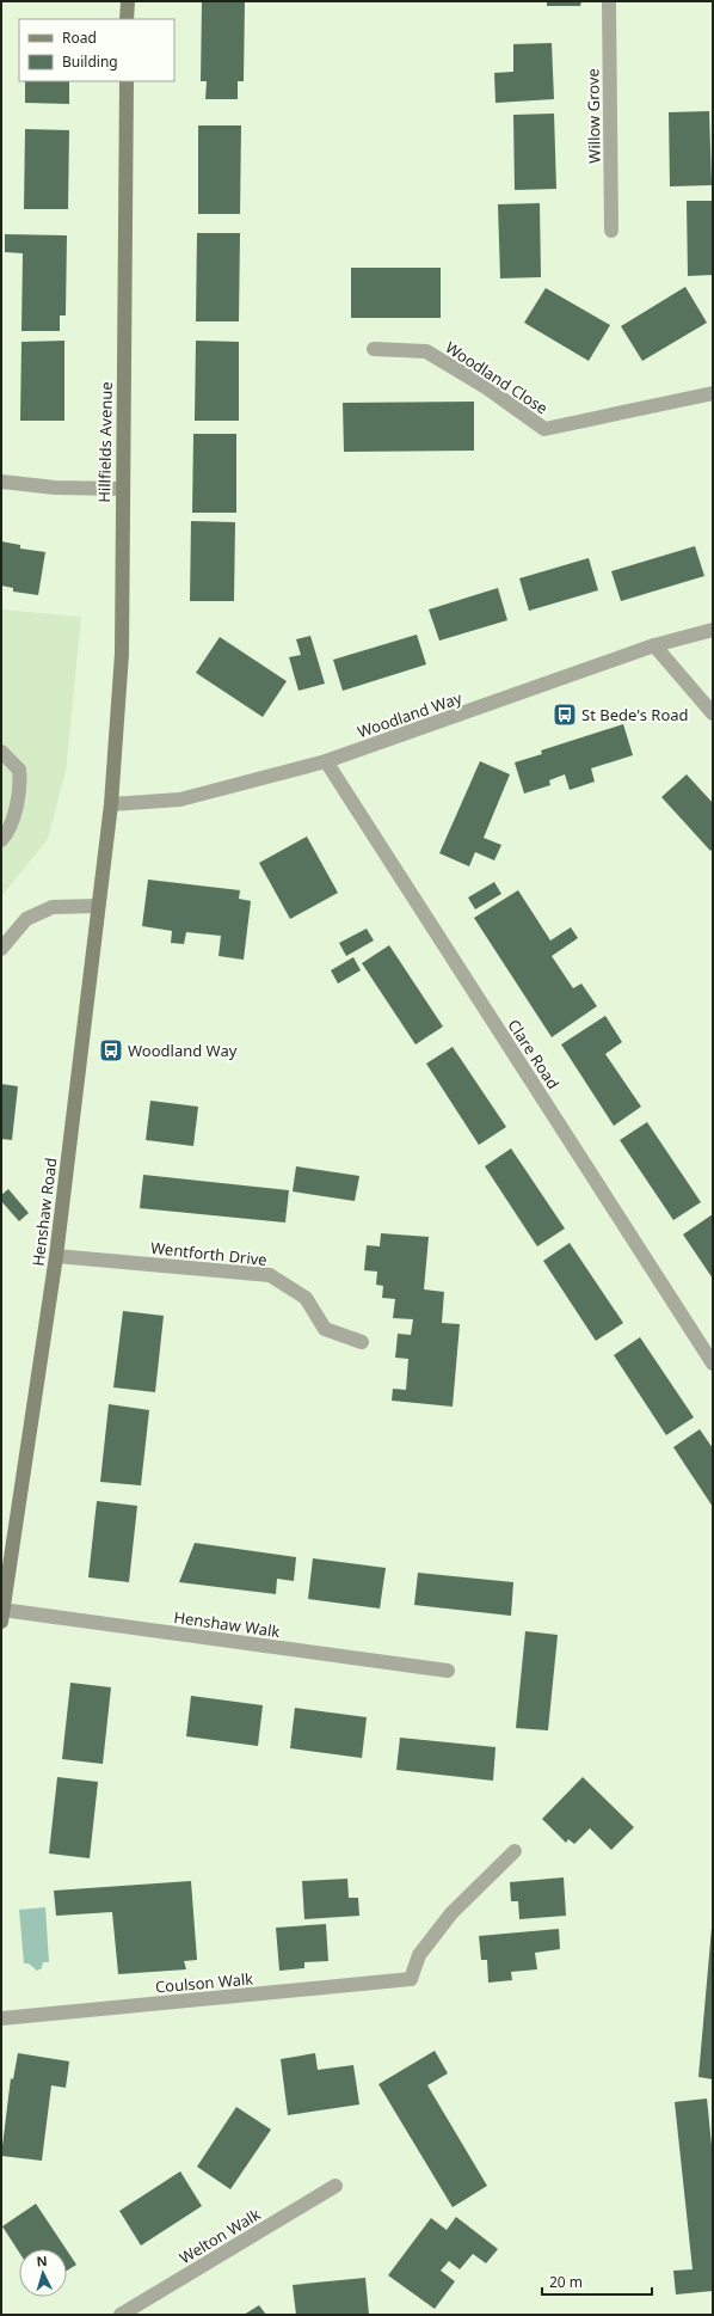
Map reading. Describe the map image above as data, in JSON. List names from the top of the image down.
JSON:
{
  "streets": {
    "street": [
      "Willow Grove",
      "Woodland Close",
      "Hillfields Avenue",
      "Woodland Way",
      "Clare Road",
      "Henshaw Road",
      "Wentforth Drive",
      "Henshaw Walk",
      "Coulson Walk",
      "Welton Walk"
    ]
  },
  "crossings": [
    ["Hillfields Avenue", "Woodland Way"],
    ["Hillfields Avenue", "Henshaw Road"],
    ["Woodland Way", "Clare Road"],
    ["Woodland Way", "Henshaw Road"],
    ["Henshaw Road", "Wentforth Drive"],
    ["Henshaw Road", "Henshaw Walk"]
  ],
  "places": {
    "bus stop": ["St Bede's Road", "Woodland Way"]
  },
  "legend": ["Road", "Building"],
  "scale_bar": "20 m",
  "north": "top"
}
